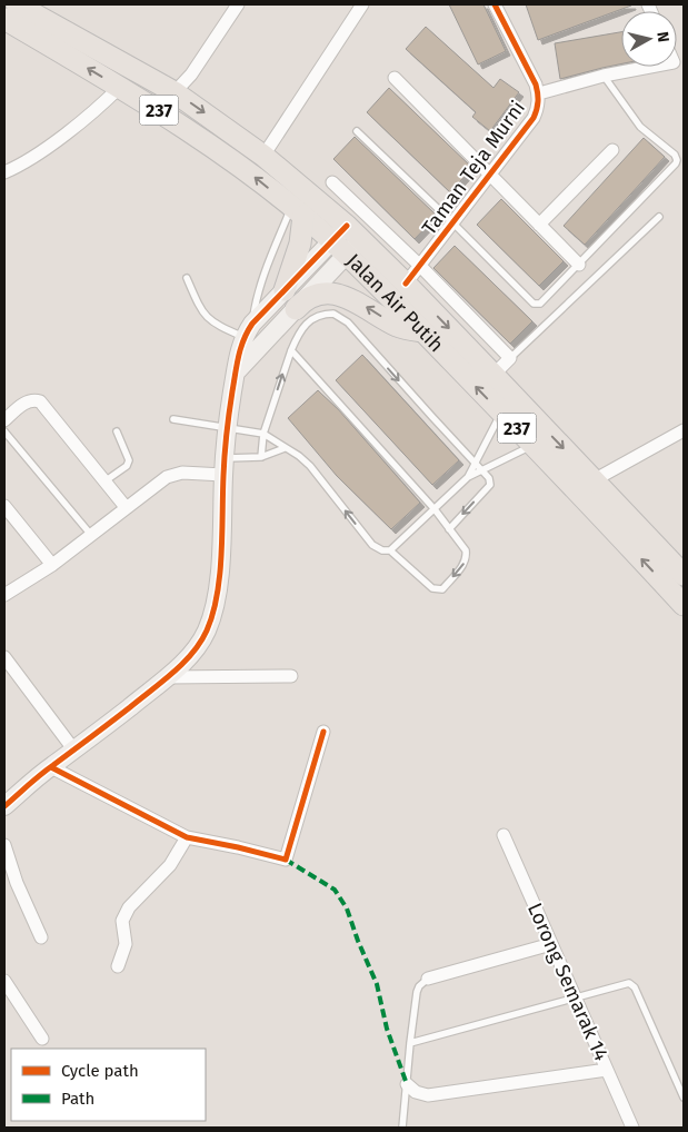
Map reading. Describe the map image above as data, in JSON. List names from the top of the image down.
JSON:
{
  "streets": {
    "main road": ["237", "Jalan Air Putih"],
    "street": ["Taman Teja Murni", "Lorong Semarak 14"]
  },
  "crossings": [
    ["Taman Teja Murni", "Jalan Air Putih"]
  ],
  "legend": ["Cycle path", "Path"],
  "north": "right"
}
